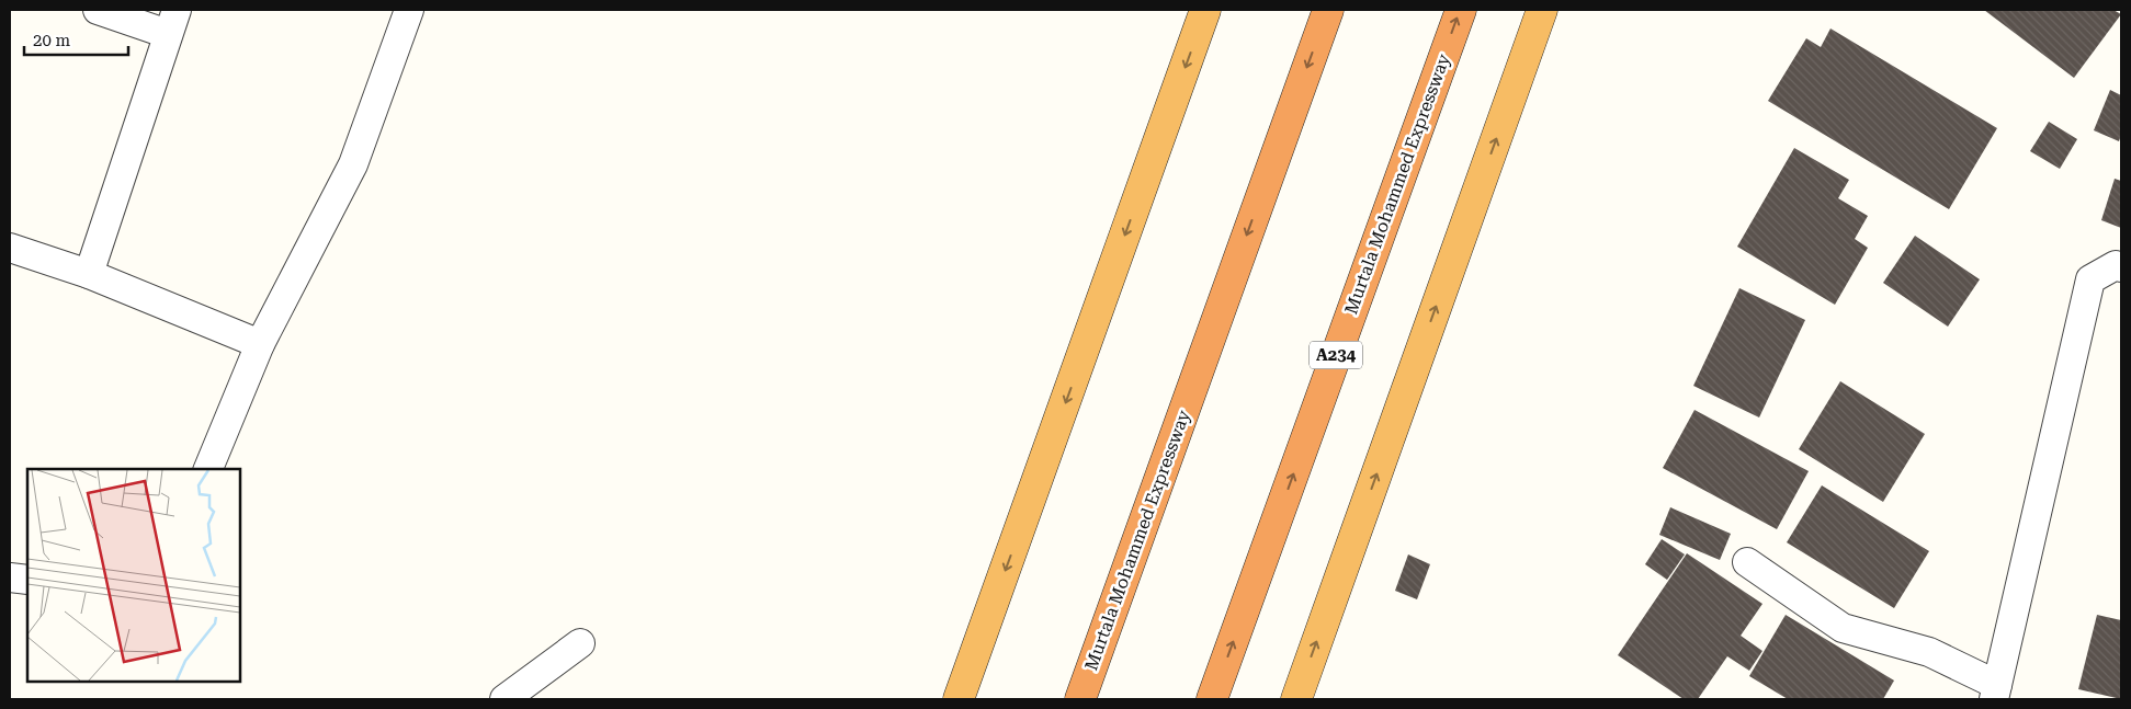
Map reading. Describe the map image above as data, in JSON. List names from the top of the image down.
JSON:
{
  "streets": {
    "highway": ["Murtala Mohammed Expressway", "A234"]
  },
  "scale_bar": "20 m"
}
